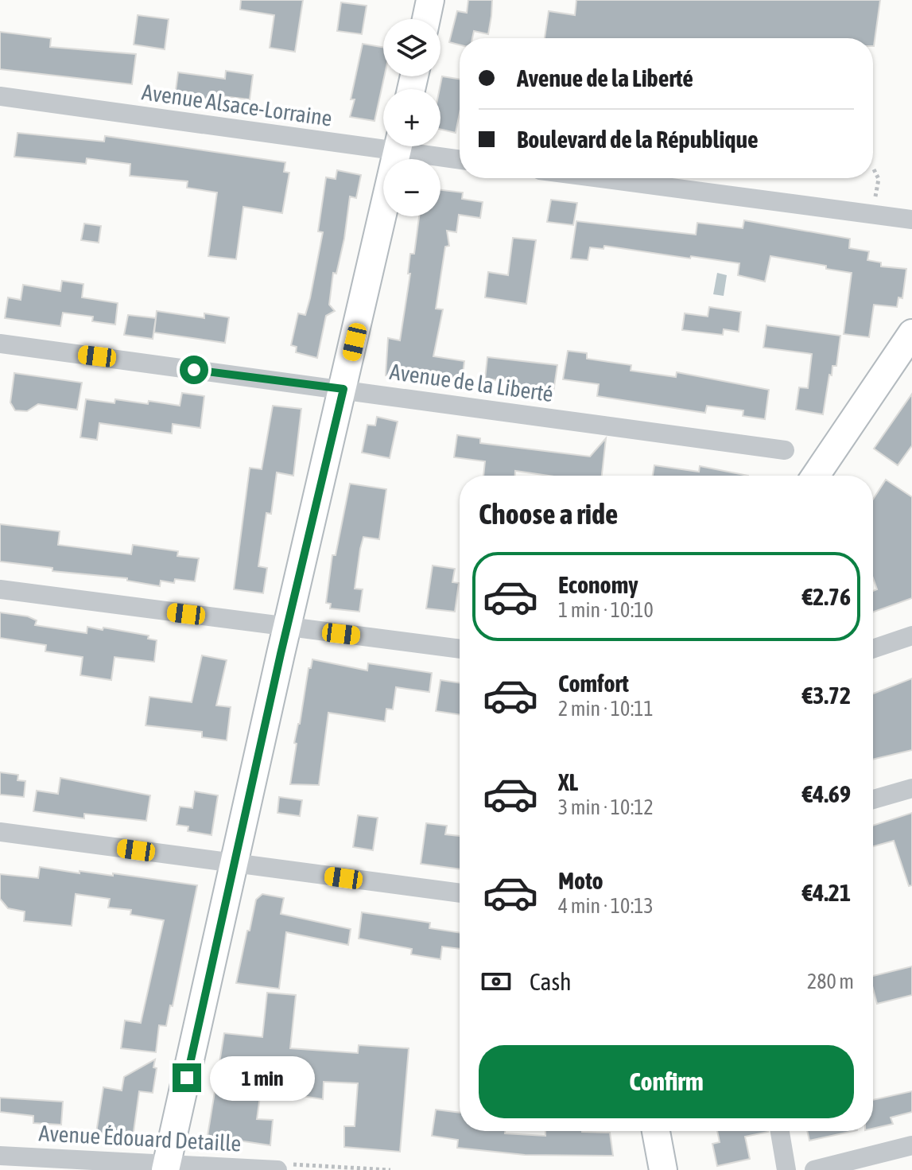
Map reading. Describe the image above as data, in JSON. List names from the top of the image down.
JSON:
{
  "streets": {
    "street": ["Avenue Alsace-Lorraine", "Avenue de la Liberté", "Avenue Édouard Detaille"]
  },
  "page": {
    "map_buttons": ["+", "−"],
    "banner": ["Avenue de la Liberté", "Boulevard de la République"],
    "heading": "Choose a ride",
    "list": [
      {
        "name": "Economy",
        "note": "1 min · 10:10",
        "value": "€2.76"
      },
      {
        "name": "Comfort",
        "note": "2 min · 10:11",
        "value": "€3.72"
      },
      {
        "name": "XL",
        "note": "3 min · 10:12",
        "value": "€4.69"
      },
      {
        "name": "Moto",
        "note": "4 min · 10:13",
        "value": "€4.21"
      }
    ],
    "pay": ["Cash", "280 m"],
    "buttons": "Confirm",
    "bubble": "1 min"
  }
}
